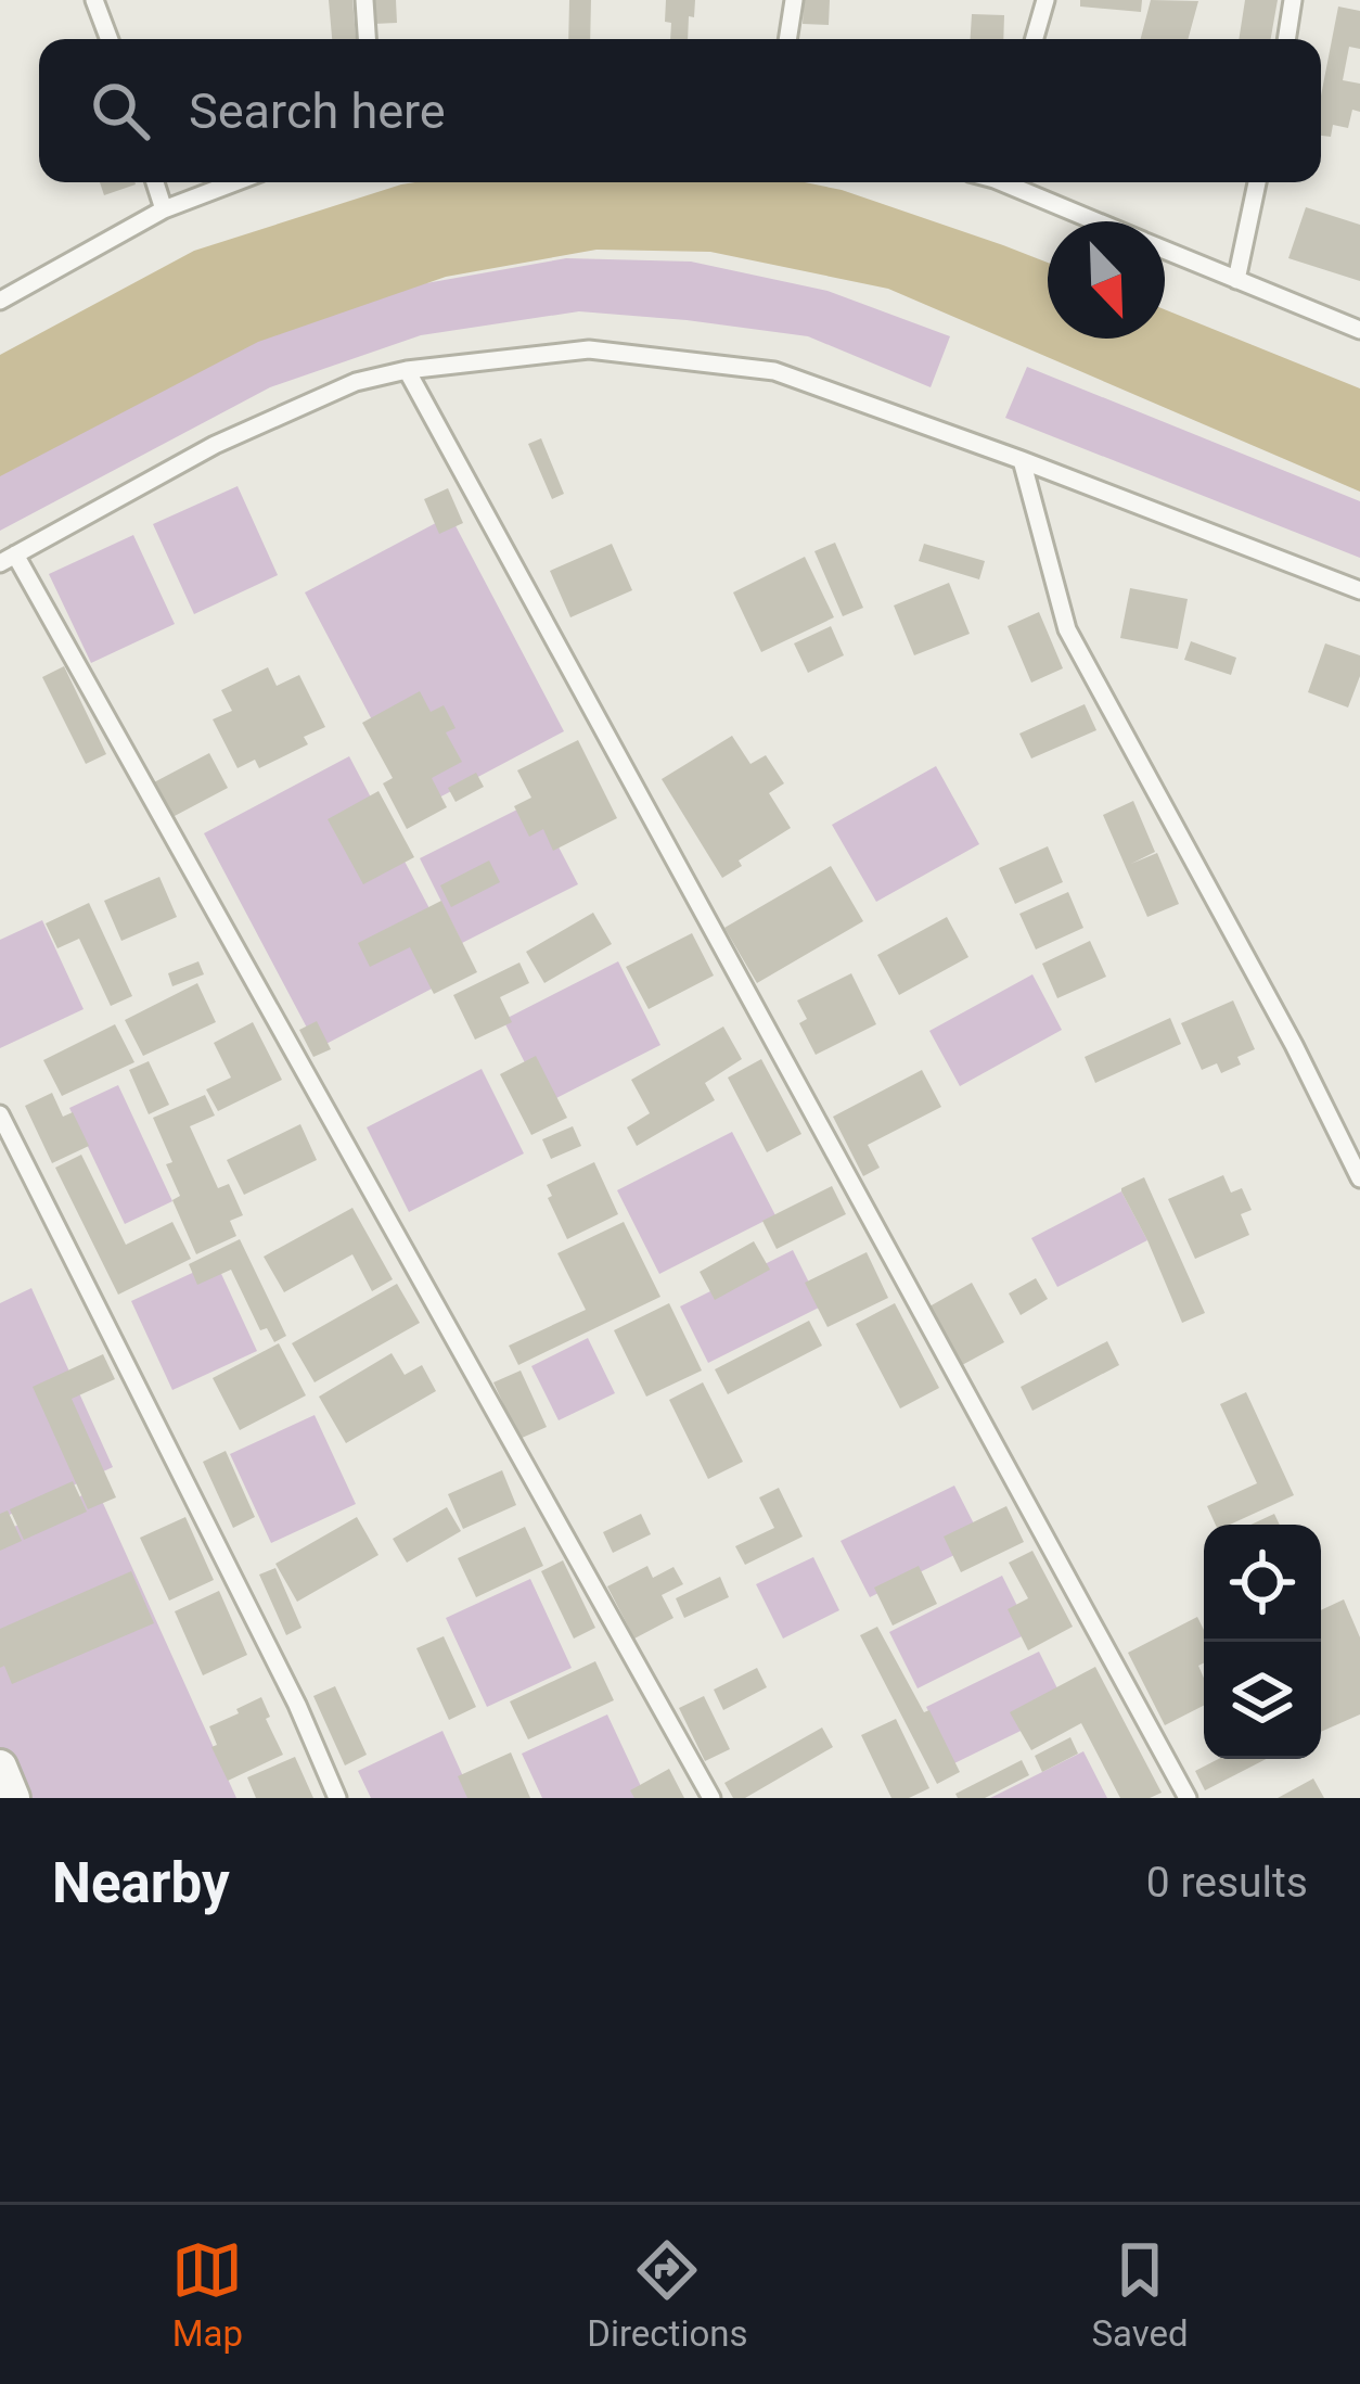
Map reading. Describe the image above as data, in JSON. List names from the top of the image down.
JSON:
{
  "north": "bottom right",
  "page": {
    "search": "Search here",
    "heading": ["Nearby", "0 results"],
    "nav": ["Map", "Directions", "Saved"]
  }
}
